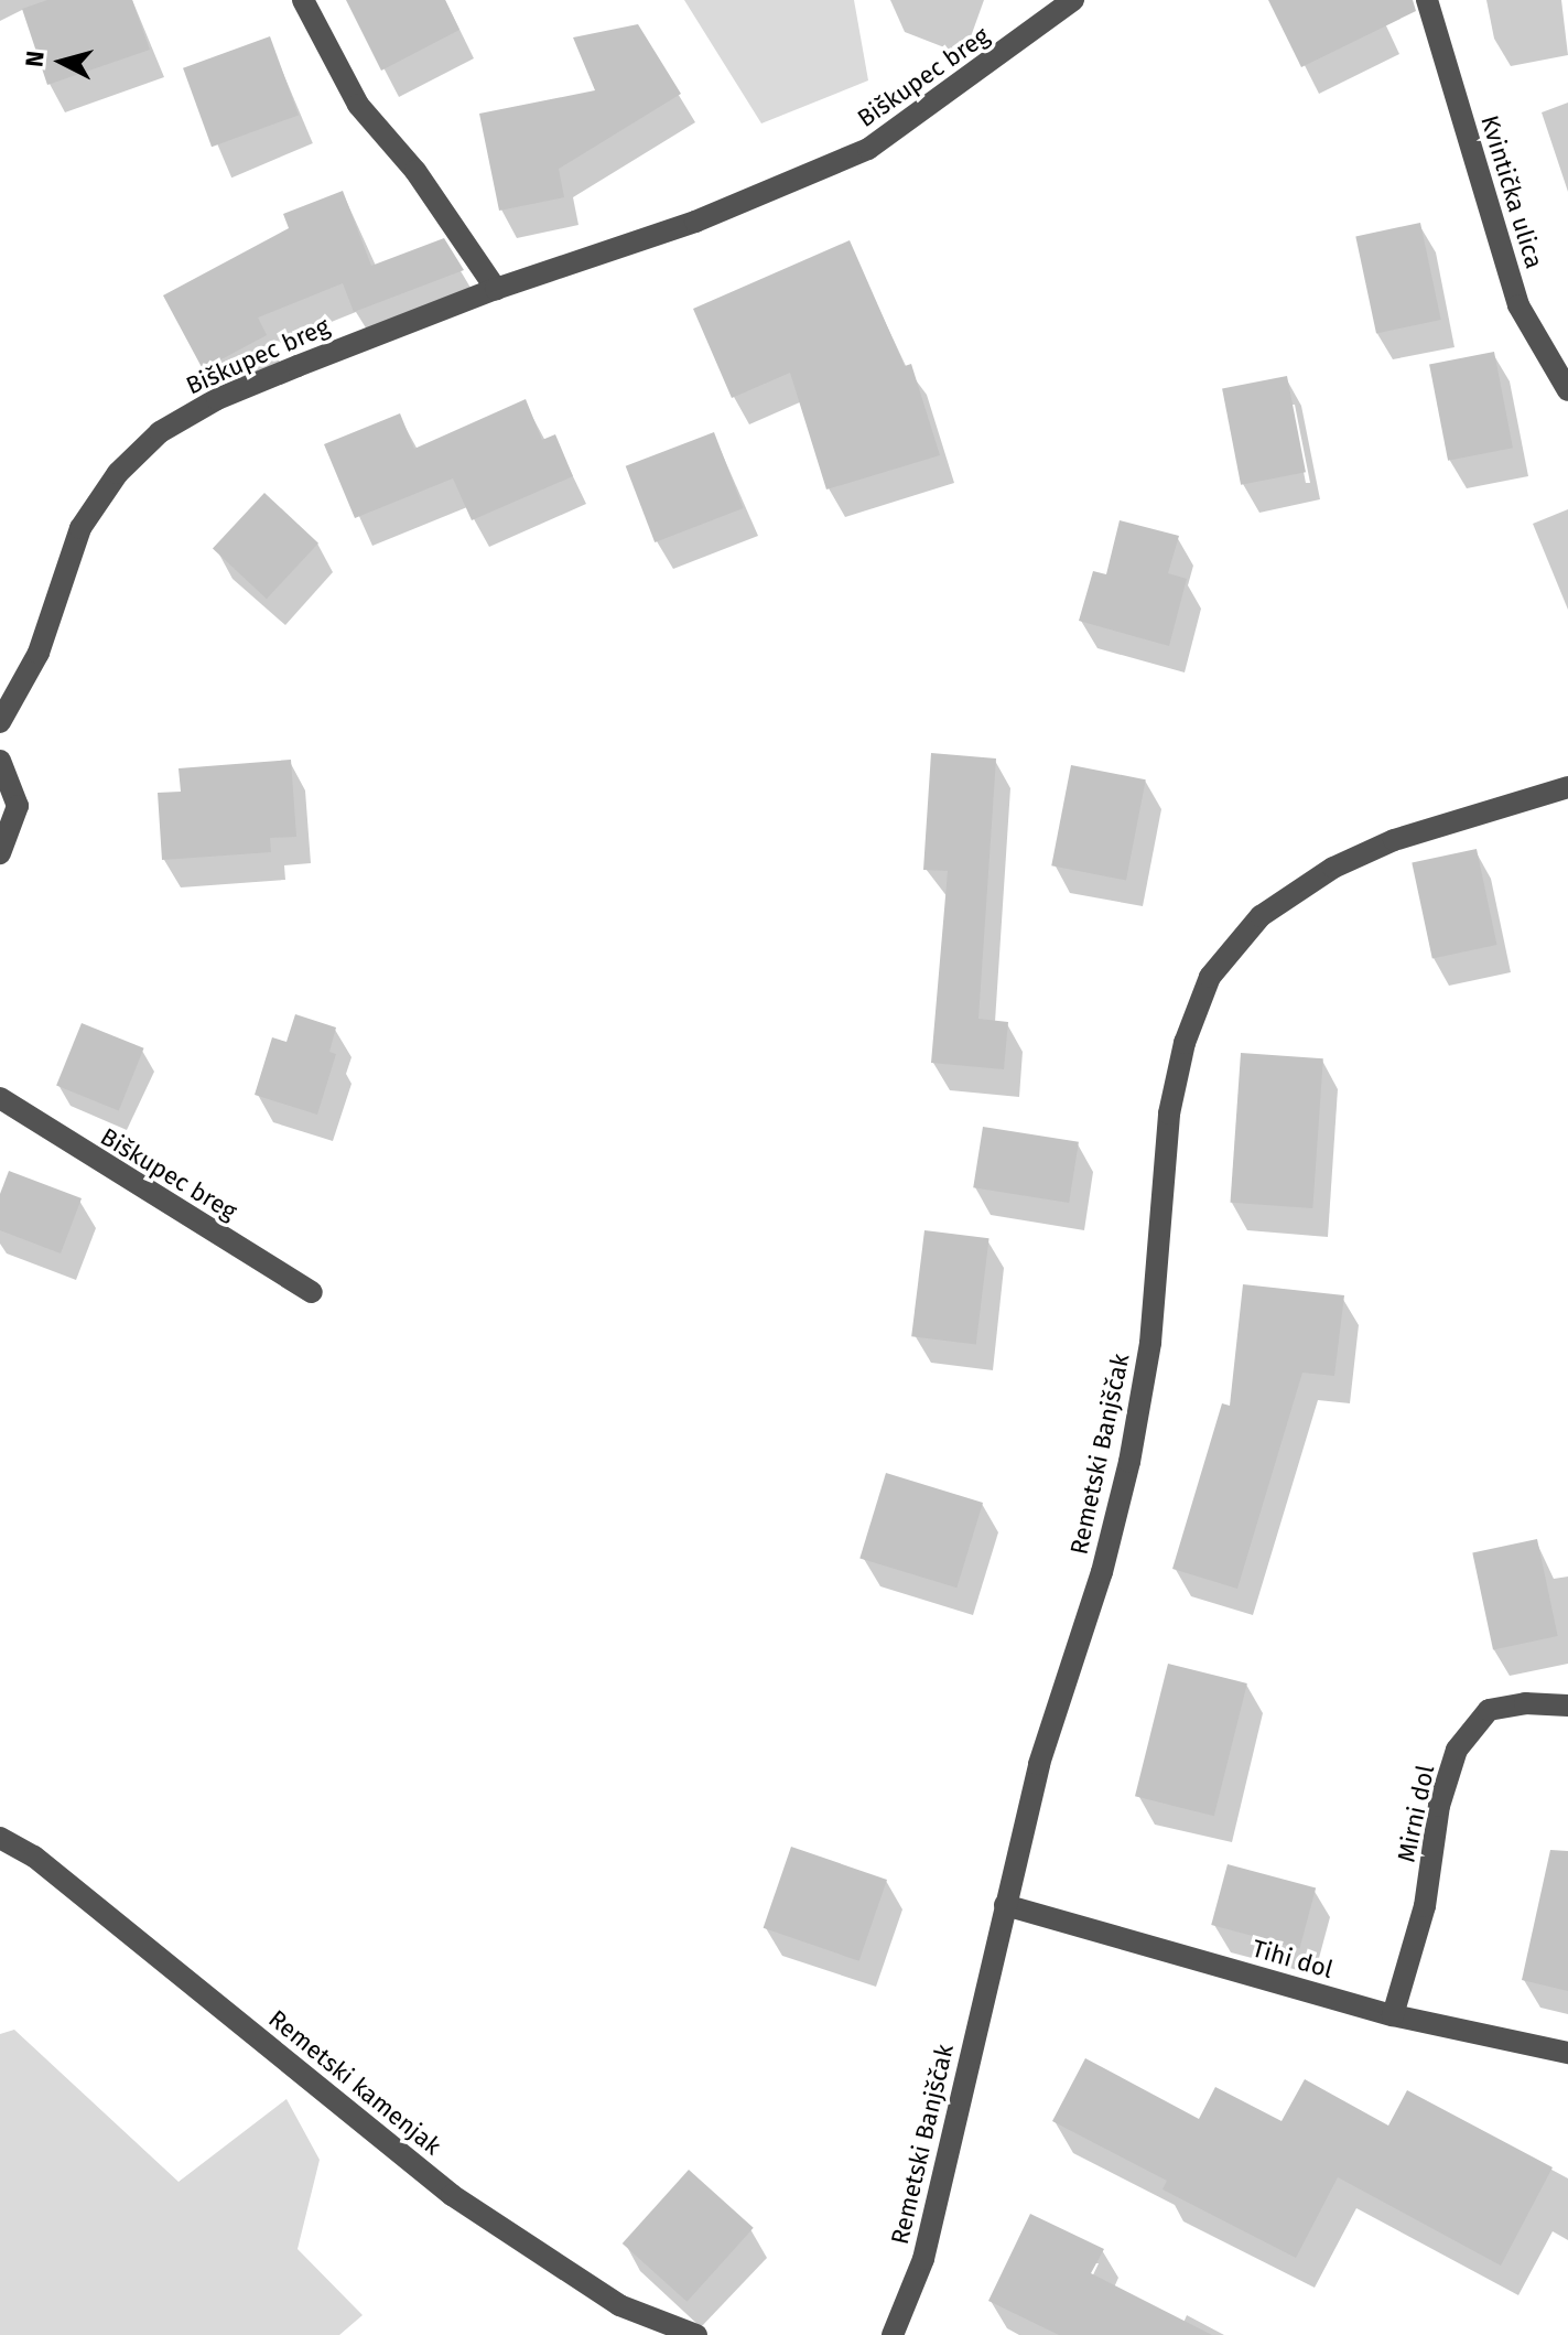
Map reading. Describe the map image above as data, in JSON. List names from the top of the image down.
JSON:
{
  "streets": {
    "street": [
      "Biškupec breg",
      "Kvintička ulica",
      "Remetski Banjščak",
      "Mirni dol",
      "Tihi dol",
      "Remetski kamenjak"
    ]
  },
  "crossings": [
    ["Remetski Banjščak", "Tihi dol"],
    ["Mirni dol", "Tihi dol"]
  ],
  "north": "left"
}
